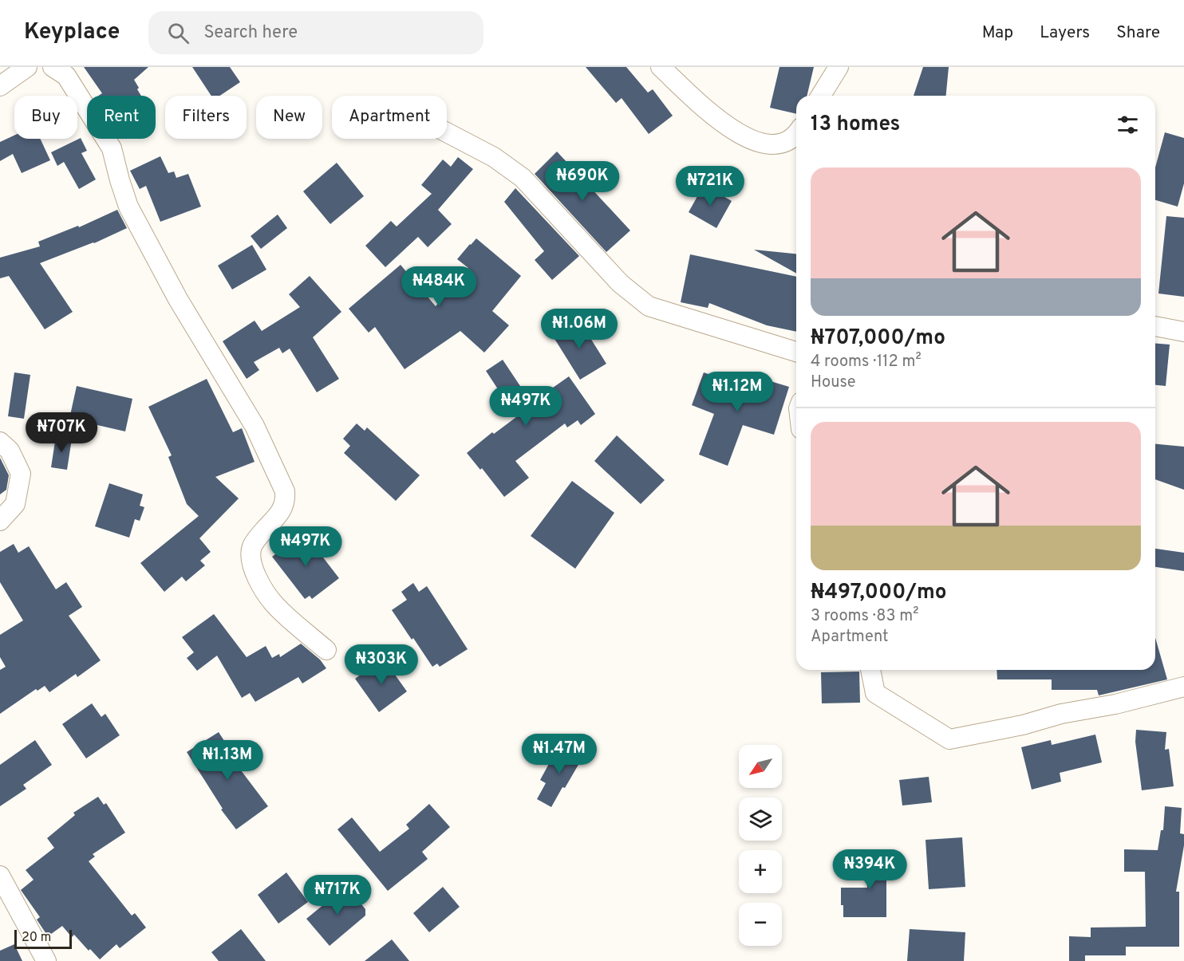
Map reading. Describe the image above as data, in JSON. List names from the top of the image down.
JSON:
{
  "scale_bar": "20 m",
  "north": "bottom left",
  "page": {
    "header": "Keyplace",
    "search": "Search here",
    "nav": ["Map", "Layers", "Share"],
    "chip": [
      "Buy",
      "Rent",
      "Filters",
      "New",
      "Apartment"
    ],
    "heading": "13 homes",
    "list": [
      {
        "name": "₦707,000/mo",
        "note": "4 rooms · 112 m² · House"
      },
      {
        "name": "₦497,000/mo",
        "note": "3 rooms · 83 m² · Apartment"
      }
    ],
    "price": [
      "₦690K",
      "₦721K",
      "₦484K",
      "₦1.06M",
      "₦1.12M",
      "₦497K",
      "₦707K",
      "₦497K",
      "₦303K",
      "₦1.47M",
      "₦1.13M",
      "₦394K",
      "₦717K"
    ],
    "map_buttons": ["+", "−"],
    "scale": "20 m"
  }
}
